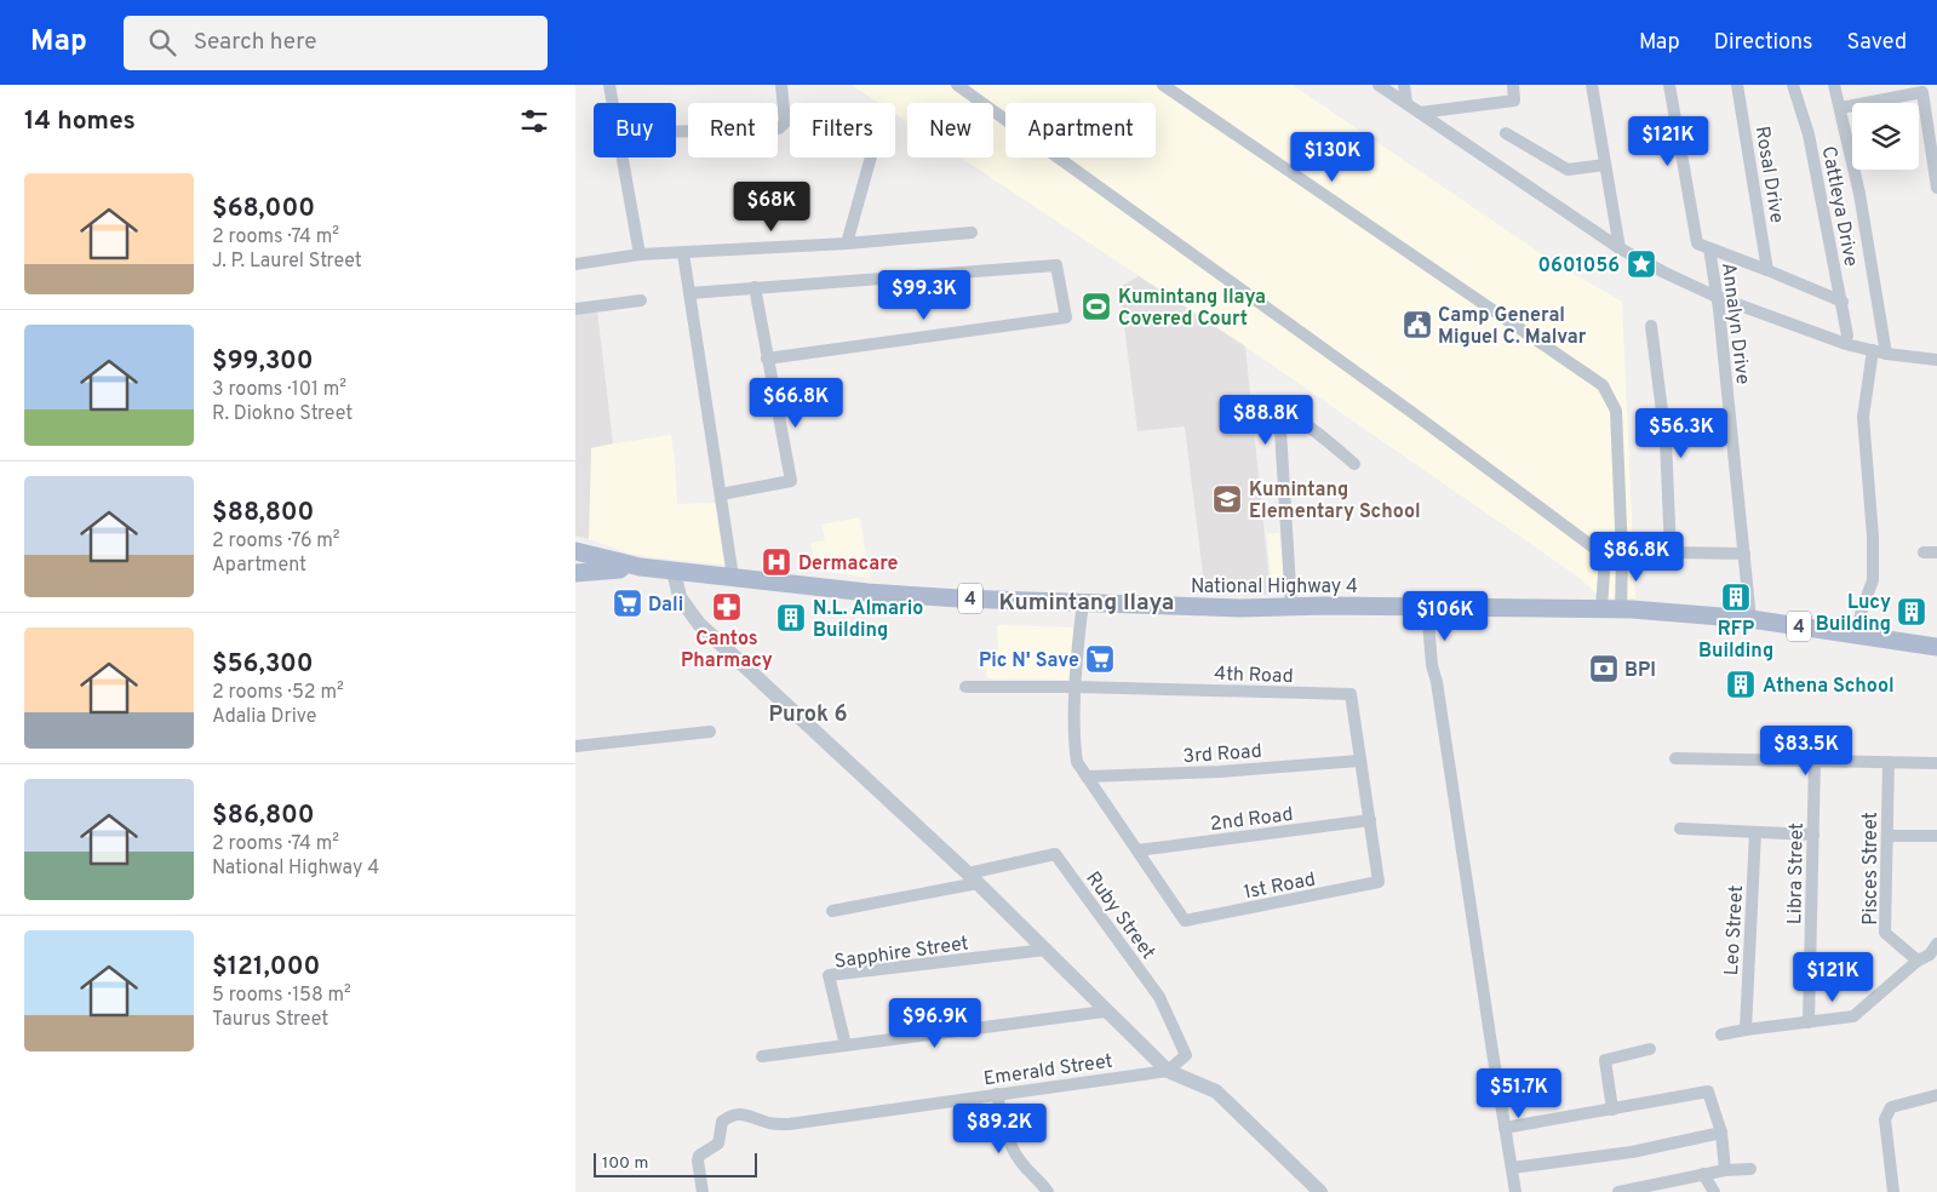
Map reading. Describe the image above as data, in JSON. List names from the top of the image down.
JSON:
{
  "streets": {
    "main road": ["National Highway 4", "4"],
    "street": [
      "Rosal Drive",
      "Cattleya Drive",
      "Annalyn Drive",
      "4th Road",
      "3rd Road",
      "2nd Road",
      "Pisces Street",
      "Libra Street",
      "1st Road",
      "Ruby Street",
      "Leo Street",
      "Sapphire Street",
      "Emerald Street"
    ]
  },
  "crossings": [
    ["Annalyn Drive", "National Highway 4"],
    ["4th Road", "3rd Road"],
    ["4th Road", "2nd Road"],
    ["4th Road", "1st Road"],
    ["2nd Road", "1st Road"],
    ["Ruby Street", "Emerald Street"]
  ],
  "districts": ["Kumintang Ilaya", "Purok 6"],
  "places": {
    "place": ["0601056"],
    "sports": ["Kumintang Ilaya Covered Court"],
    "public building": ["Camp General Miguel C. Malvar"],
    "school or university": ["Kumintang Elementary School"],
    "hospital": ["Dermacare"],
    "building": [
      "RFP Building",
      "Lucy Building",
      "N.L. Almario Building",
      "Athena School"
    ],
    "supermarket": ["Dali", "Pic N' Save"],
    "pharmacy": ["Cantos Pharmacy"],
    "bank": ["BPI"]
  },
  "scale_bar": "100 m",
  "page": {
    "header": "Map",
    "search": "Search here",
    "nav": ["Map", "Directions", "Saved"],
    "heading": "14 homes",
    "chip": [
      "Buy",
      "Rent",
      "Filters",
      "New",
      "Apartment"
    ],
    "price": [
      "$121K",
      "$130K",
      "$68K",
      "$99.3K",
      "$66.8K",
      "$88.8K",
      "$56.3K",
      "$86.8K",
      "$106K",
      "$83.5K",
      "$121K",
      "$96.9K",
      "$51.7K",
      "$89.2K"
    ],
    "list": [
      {
        "name": "$68,000",
        "note": "2 rooms · 74 m² · J. P. Laurel Street"
      },
      {
        "name": "$99,300",
        "note": "3 rooms · 101 m² · R. Diokno Street"
      },
      {
        "name": "$88,800",
        "note": "2 rooms · 76 m² · Apartment"
      },
      {
        "name": "$56,300",
        "note": "2 rooms · 52 m² · Adalia Drive"
      },
      {
        "name": "$86,800",
        "note": "2 rooms · 74 m² · National Highway 4"
      },
      {
        "name": "$121,000",
        "note": "5 rooms · 158 m² · Taurus Street"
      }
    ],
    "scale": "100 m"
  }
}
